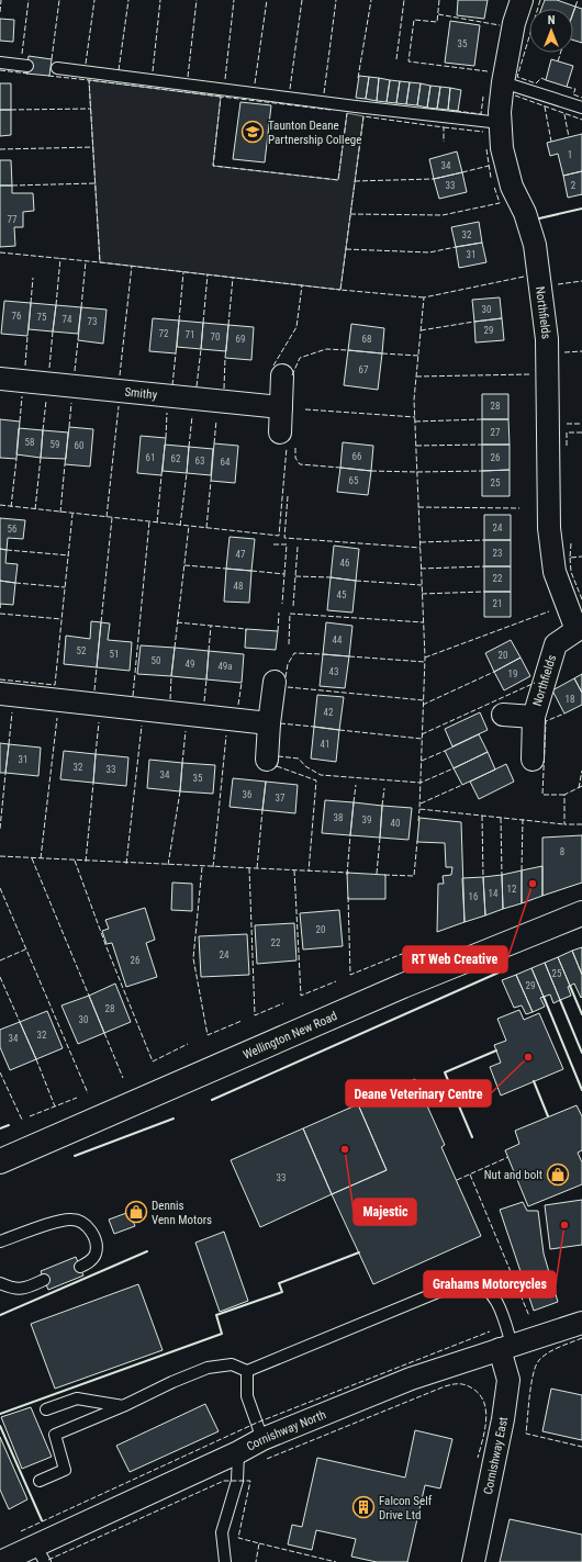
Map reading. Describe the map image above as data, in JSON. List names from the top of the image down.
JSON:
{
  "streets": {
    "main road": ["Wellington New Road"],
    "street": [
      "Northfields",
      "Smithy",
      "Cornishway North",
      "Cornishway East"
    ]
  },
  "crossings": [
    ["Cornishway North", "Cornishway East"]
  ],
  "places": {
    "school or university": ["Taunton Deane Partnership College"],
    "other": [
      "RT Web Creative",
      "Deane Veterinary Centre",
      "Majestic",
      "Grahams Motorcycles"
    ],
    "shop": ["Nut and bolt", "Dennis Venn Motors"],
    "building": ["Falcon Self Drive Ltd"]
  },
  "house_numbers": [
    "35",
    "1",
    "34",
    "33",
    "2",
    "77",
    "32",
    "31",
    "30",
    "76",
    "75",
    "74",
    "73",
    "29",
    "72",
    "71",
    "70",
    "69",
    "68",
    "67",
    "28",
    "27",
    "58",
    "59",
    "60",
    "66",
    "61",
    "26",
    "62",
    "63",
    "64",
    "65",
    "25",
    "24",
    "56",
    "23",
    "47",
    "46",
    "22",
    "48",
    "45",
    "21",
    "44",
    "52",
    "51",
    "20",
    "50",
    "49",
    "49a",
    "43",
    "19",
    "18",
    "42",
    "41",
    "31",
    "32",
    "33",
    "34",
    "35",
    "36",
    "37",
    "38",
    "39",
    "40",
    "8",
    "12",
    "14",
    "16",
    "20",
    "22",
    "24",
    "26",
    "25",
    "29",
    "28",
    "30",
    "32",
    "34",
    "33"
  ],
  "north": "top"
}
